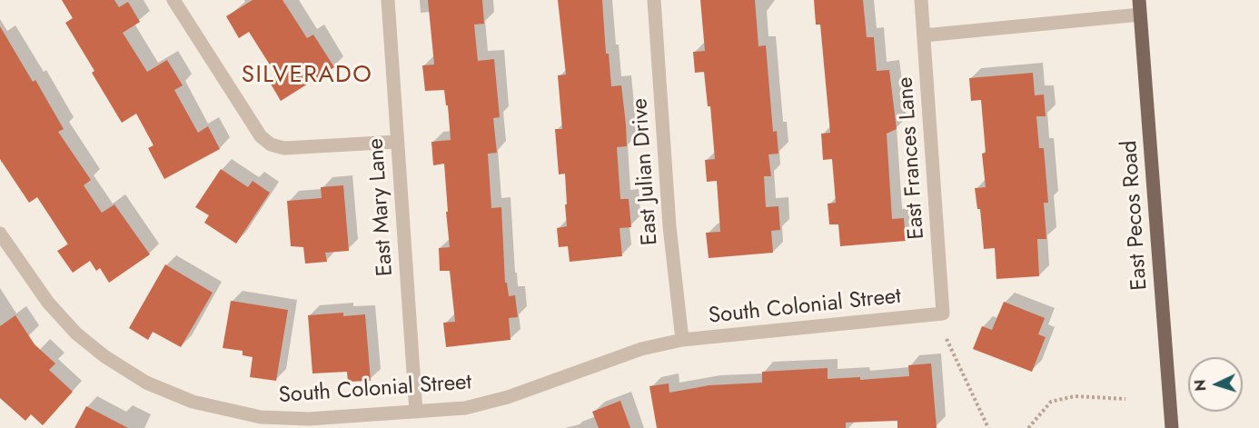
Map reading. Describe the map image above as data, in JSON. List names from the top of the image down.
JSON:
{
  "streets": {
    "main road": ["East Pecos Road"],
    "street": [
      "East Frances Lane",
      "East Julian Drive",
      "East Mary Lane",
      "South Colonial Street"
    ]
  },
  "crossings": [
    ["East Frances Lane", "South Colonial Street"],
    ["East Julian Drive", "South Colonial Street"],
    ["East Mary Lane", "South Colonial Street"]
  ],
  "districts": ["SILVERADO"],
  "north": "left"
}
